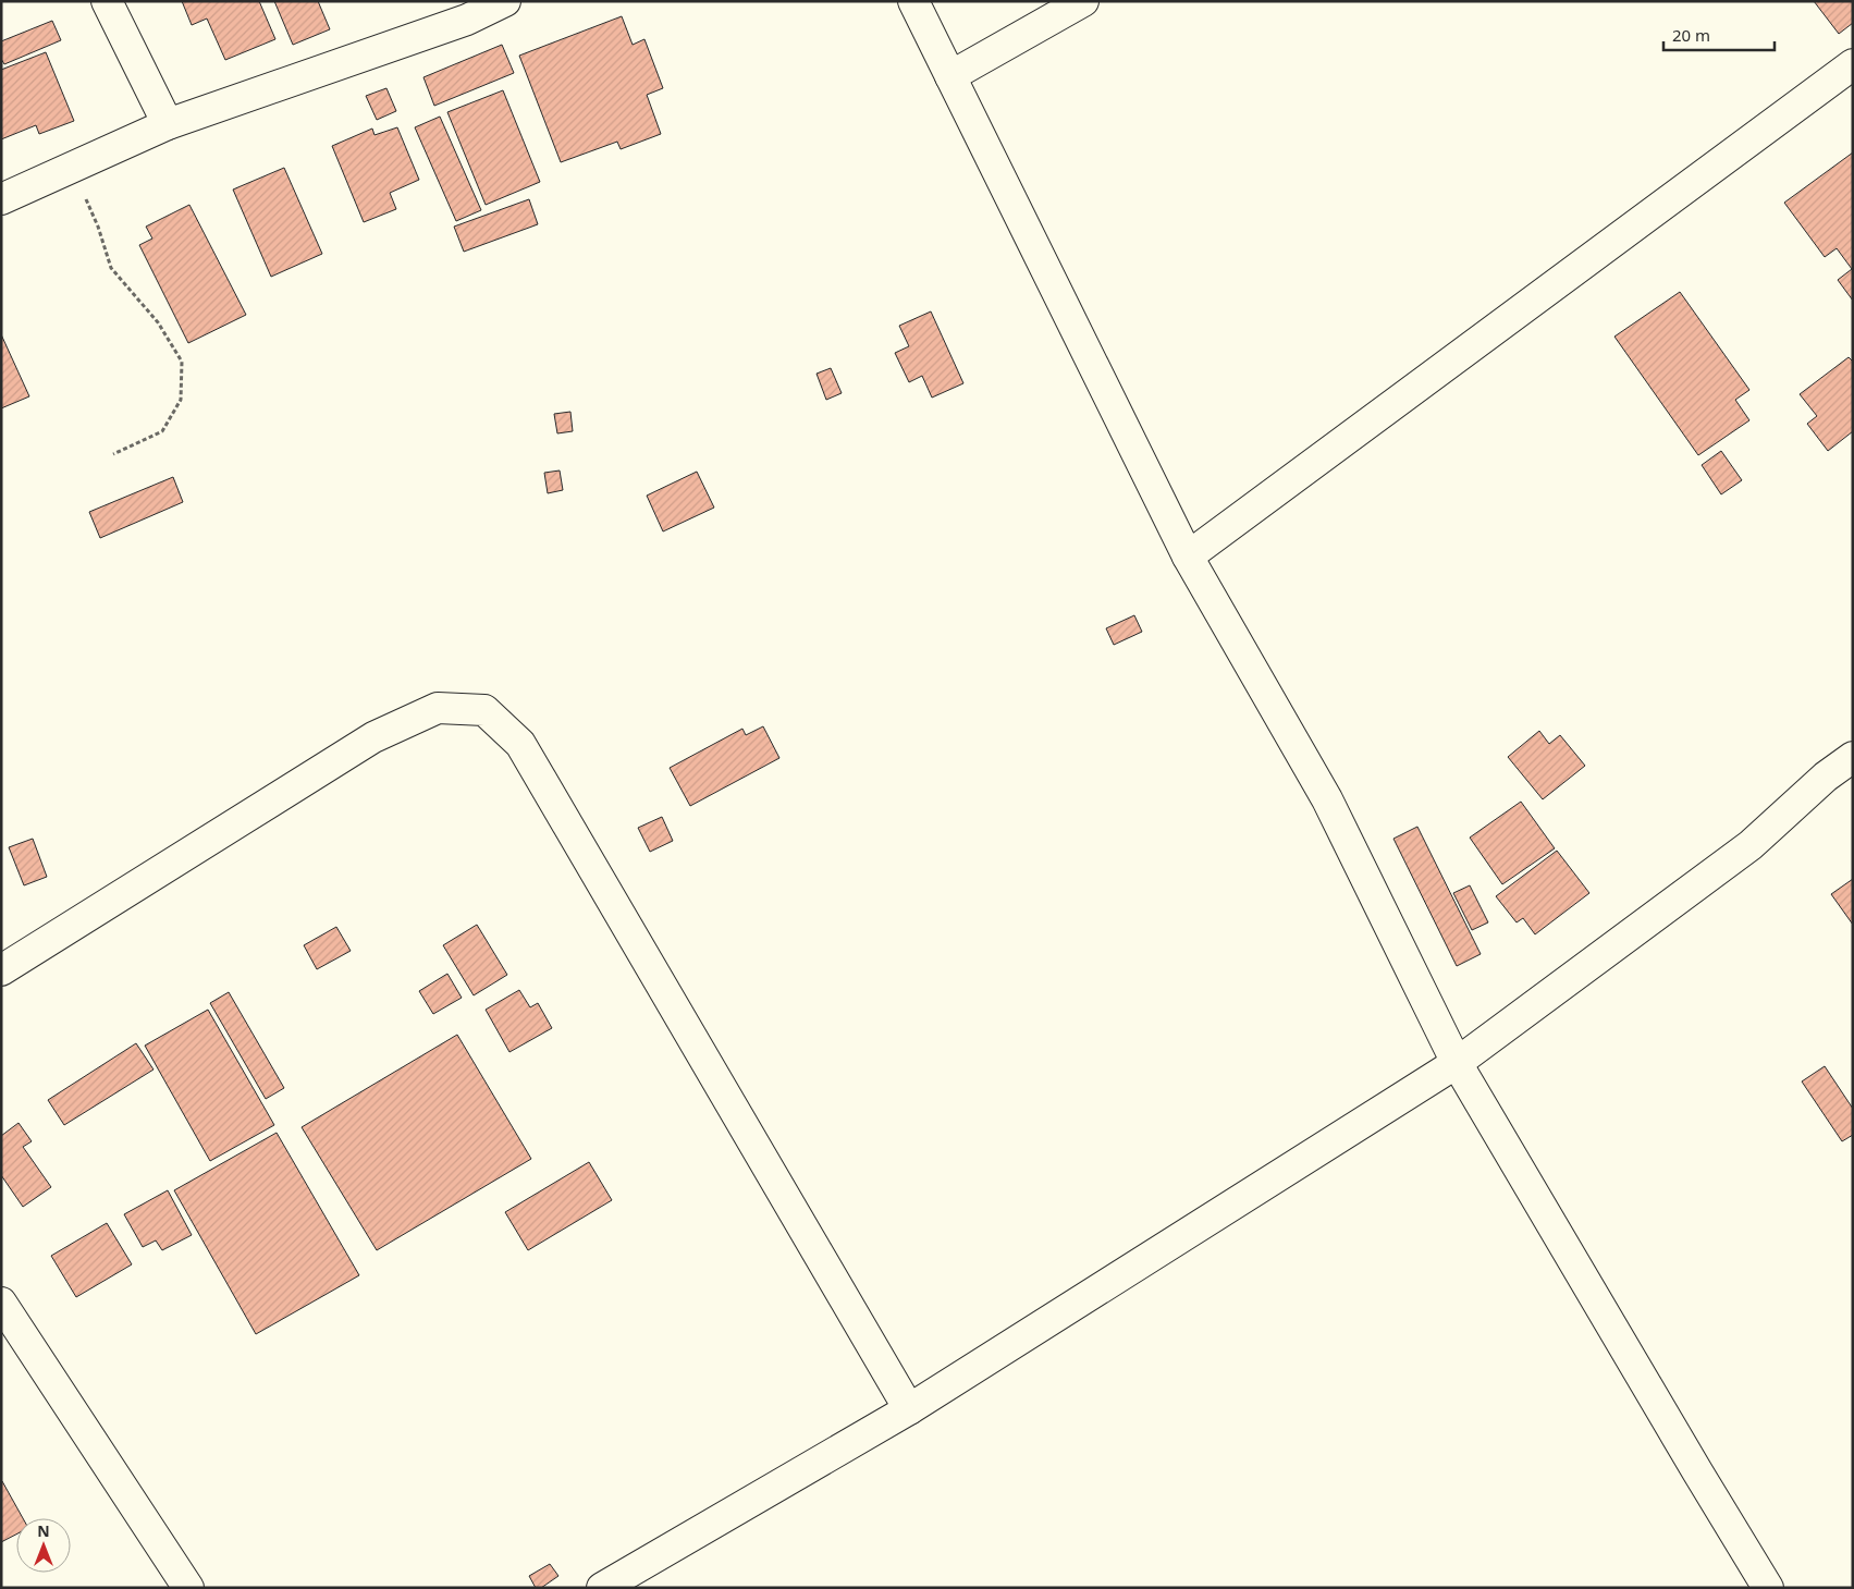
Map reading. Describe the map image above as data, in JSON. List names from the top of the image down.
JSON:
{
  "scale_bar": "20 m",
  "north": "top"
}
